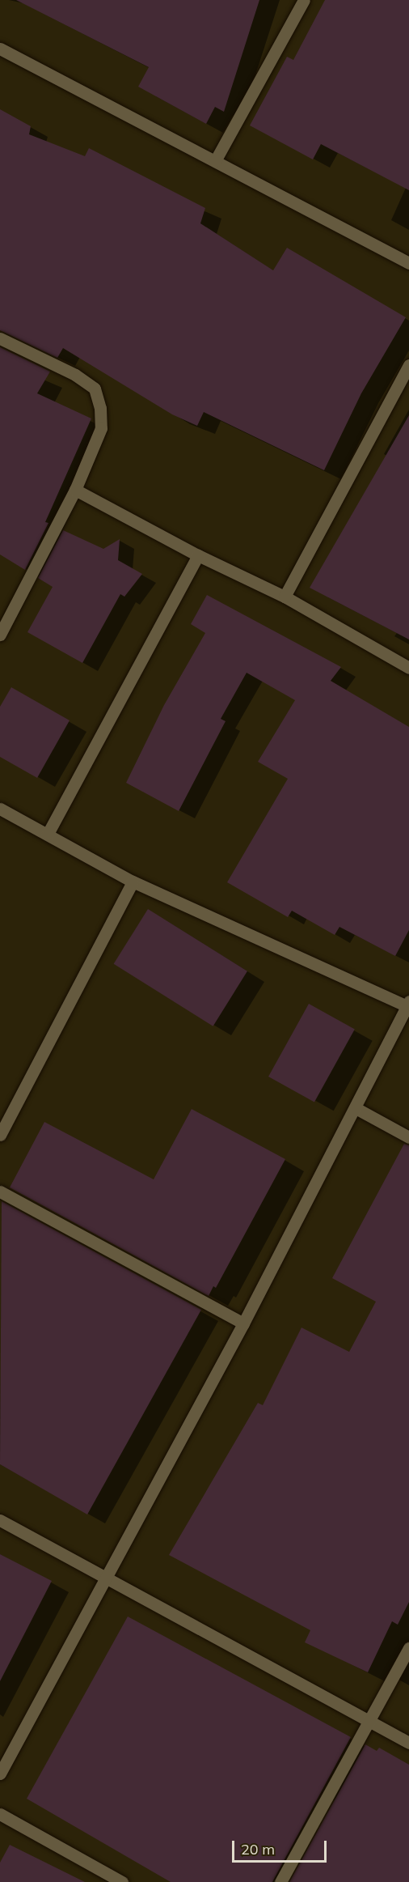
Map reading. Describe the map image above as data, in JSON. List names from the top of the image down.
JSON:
{
  "scale_bar": "20 m"
}
